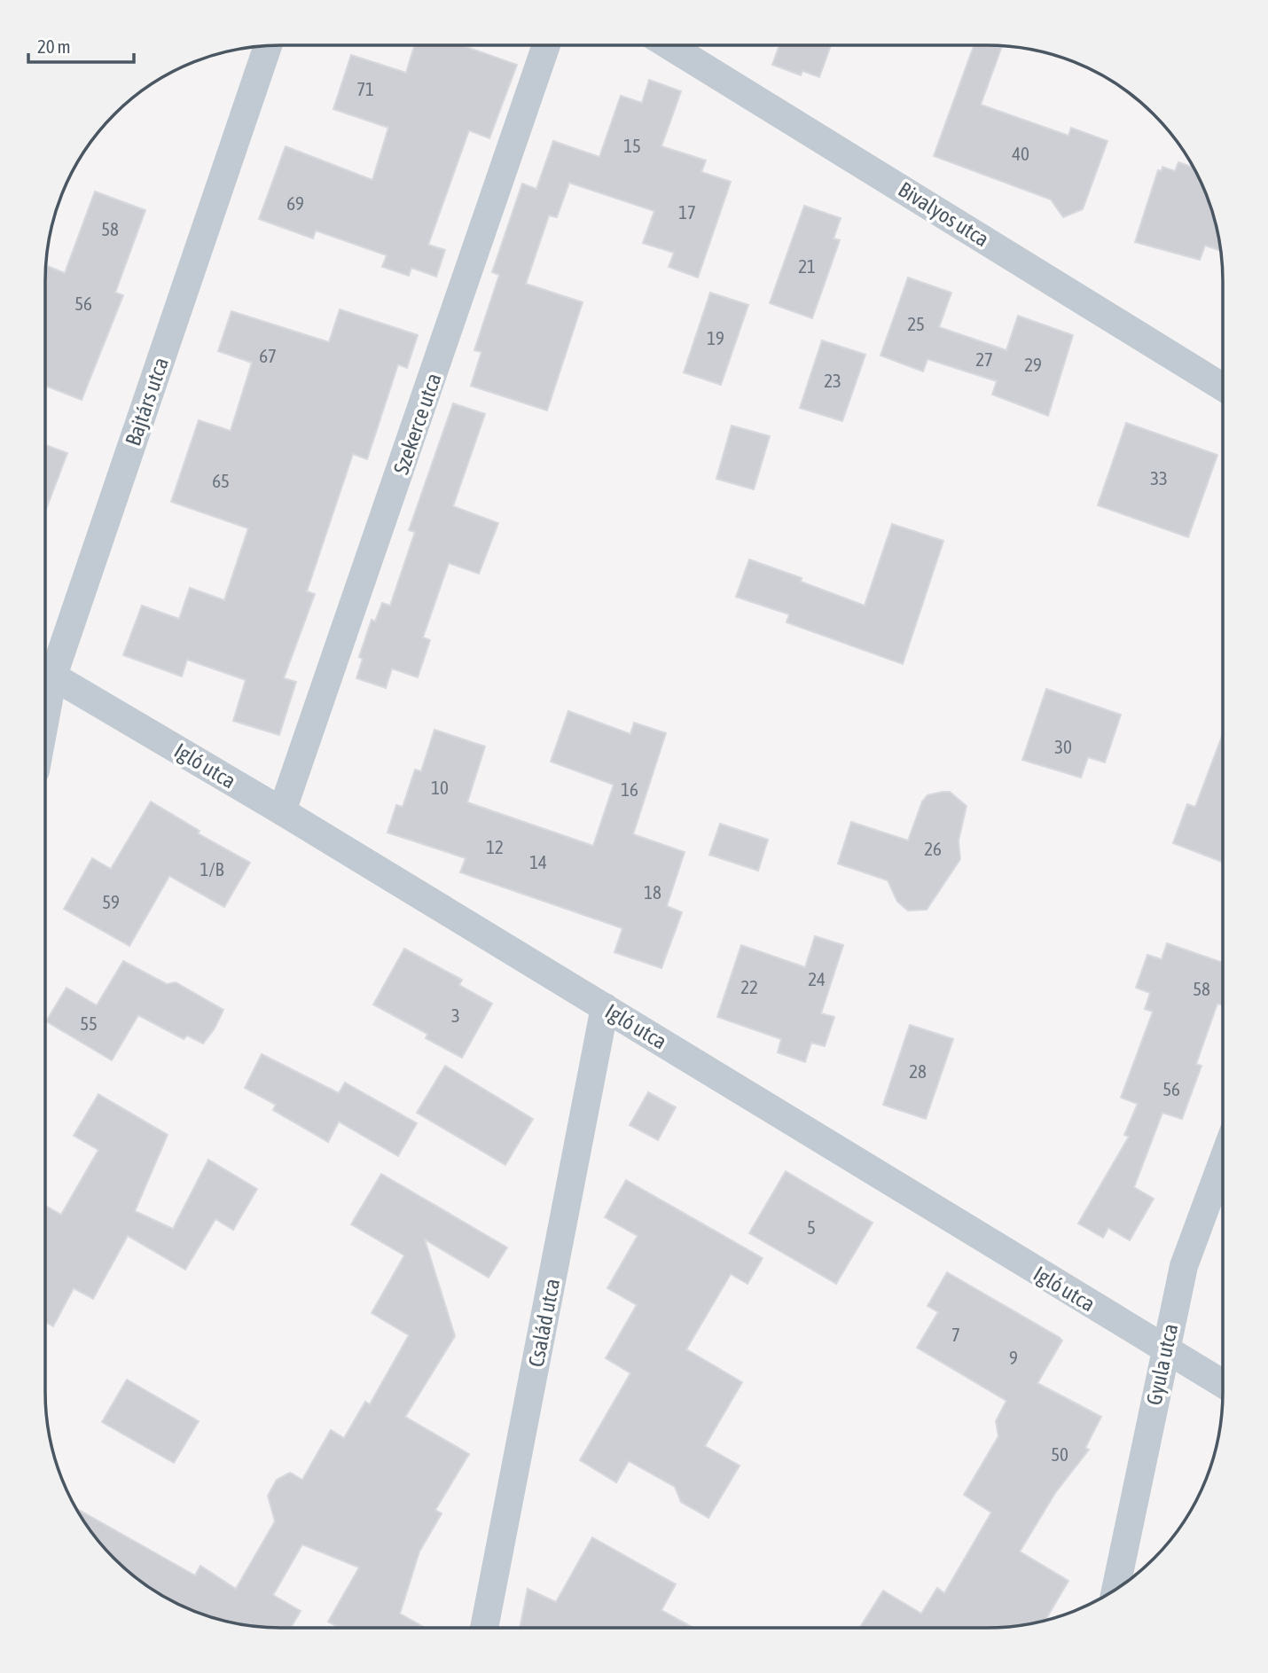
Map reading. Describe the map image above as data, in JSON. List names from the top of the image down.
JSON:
{
  "streets": {
    "street": [
      "Bivalyos utca",
      "Bajtárs utca",
      "Szekerce utca",
      "Igló utca",
      "Család utca",
      "Gyula utca"
    ]
  },
  "crossings": [
    ["Szekerce utca", "Igló utca"],
    ["Igló utca", "Család utca"],
    ["Igló utca", "Gyula utca"]
  ],
  "house_numbers": [
    "71",
    "15",
    "40",
    "69",
    "17",
    "58",
    "21",
    "56",
    "25",
    "19",
    "67",
    "27",
    "29",
    "23",
    "33",
    "65",
    "30",
    "10",
    "16",
    "12",
    "26",
    "14",
    "1/B",
    "18",
    "59",
    "24",
    "22",
    "58",
    "3",
    "55",
    "28",
    "56",
    "5",
    "7",
    "9",
    "50"
  ],
  "scale_bar": "20 m"
}
